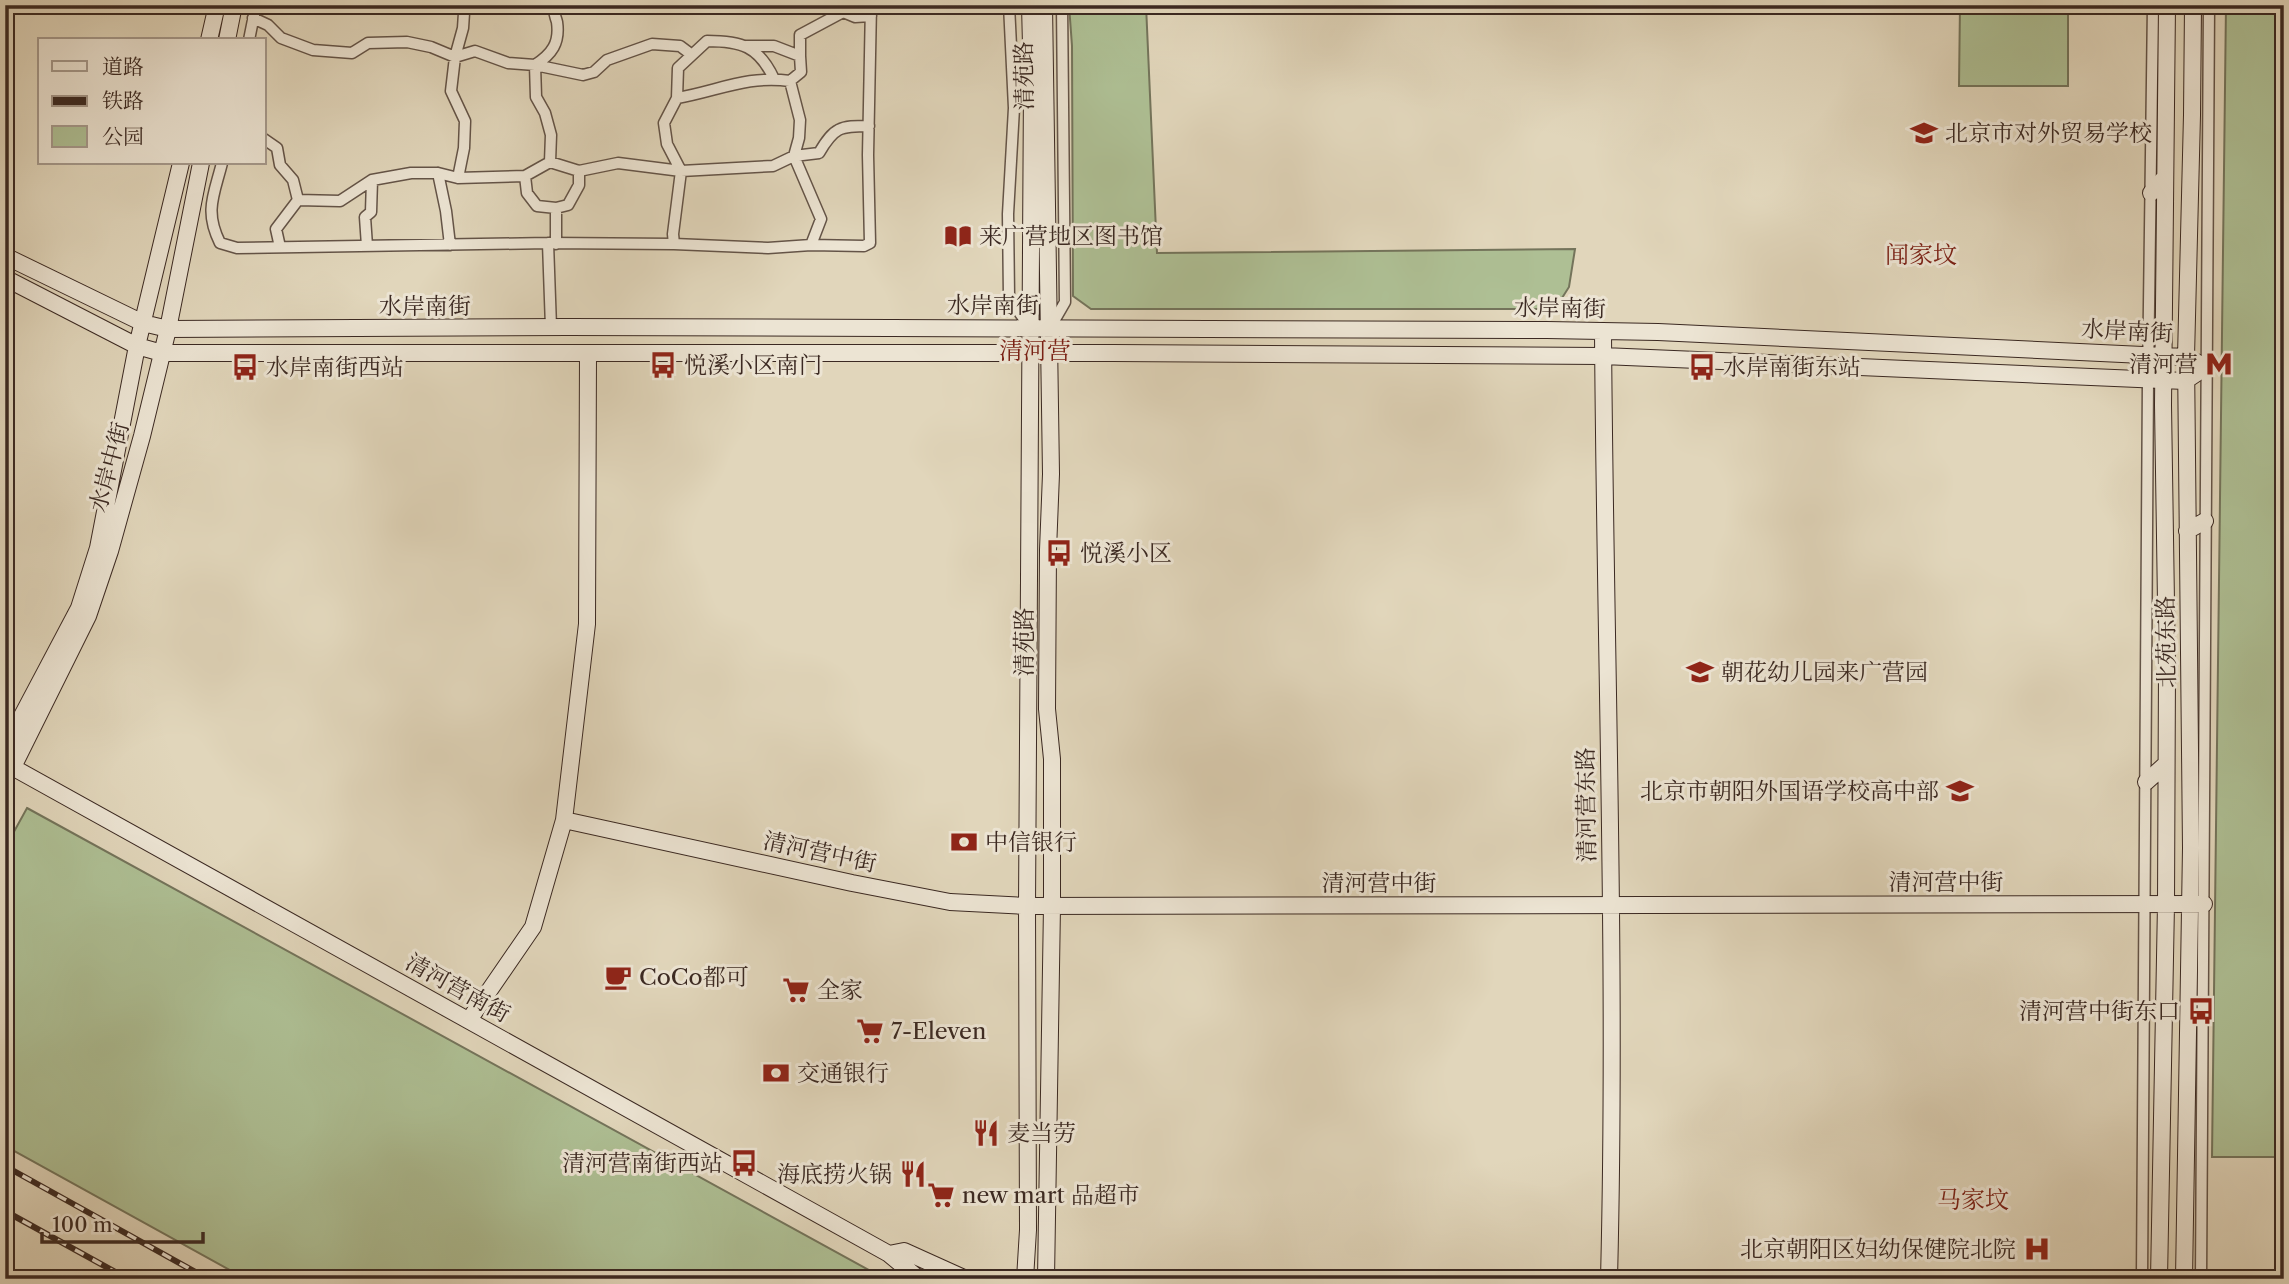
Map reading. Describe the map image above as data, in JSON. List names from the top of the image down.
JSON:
{
  "streets": {
    "street": [
      "清苑路",
      "水岸南街",
      "水岸中街",
      "北苑东路",
      "清河营东路",
      "清河营中街",
      "清河营南街"
    ]
  },
  "crossings": [
    ["清苑路", "水岸南街"],
    ["清苑路", "清河营中街"],
    ["水岸南街", "水岸中街"],
    ["水岸南街", "北苑东路"],
    ["水岸南街", "清河营东路"],
    ["水岸中街", "清河营南街"],
    ["北苑东路", "清河营中街"],
    ["清河营东路", "清河营中街"]
  ],
  "districts": ["闻家坟", "清河营", "马家坟"],
  "places": {
    "school or university": ["北京市对外贸易学校", "朝花幼儿园来广营园", "北京市朝阳外国语学校高中部"],
    "library": ["来广营地区图书馆"],
    "metro station": ["清河营"],
    "bus stop": [
      "悦溪小区南门",
      "水岸南街西站",
      "水岸南街东站",
      "悦溪小区",
      "清河营中街东口",
      "清河营南街西站"
    ],
    "bank": ["中信银行", "交通银行"],
    "cafe": ["CoCo都可"],
    "supermarket": ["全家", "7-Eleven", "new mart 品超市"],
    "restaurant": ["麦当劳", "海底捞火锅"],
    "hospital": ["北京朝阳区妇幼保健院北院"]
  },
  "legend": ["道路", "铁路", "公园"],
  "scale_bar": "100 m"
}
